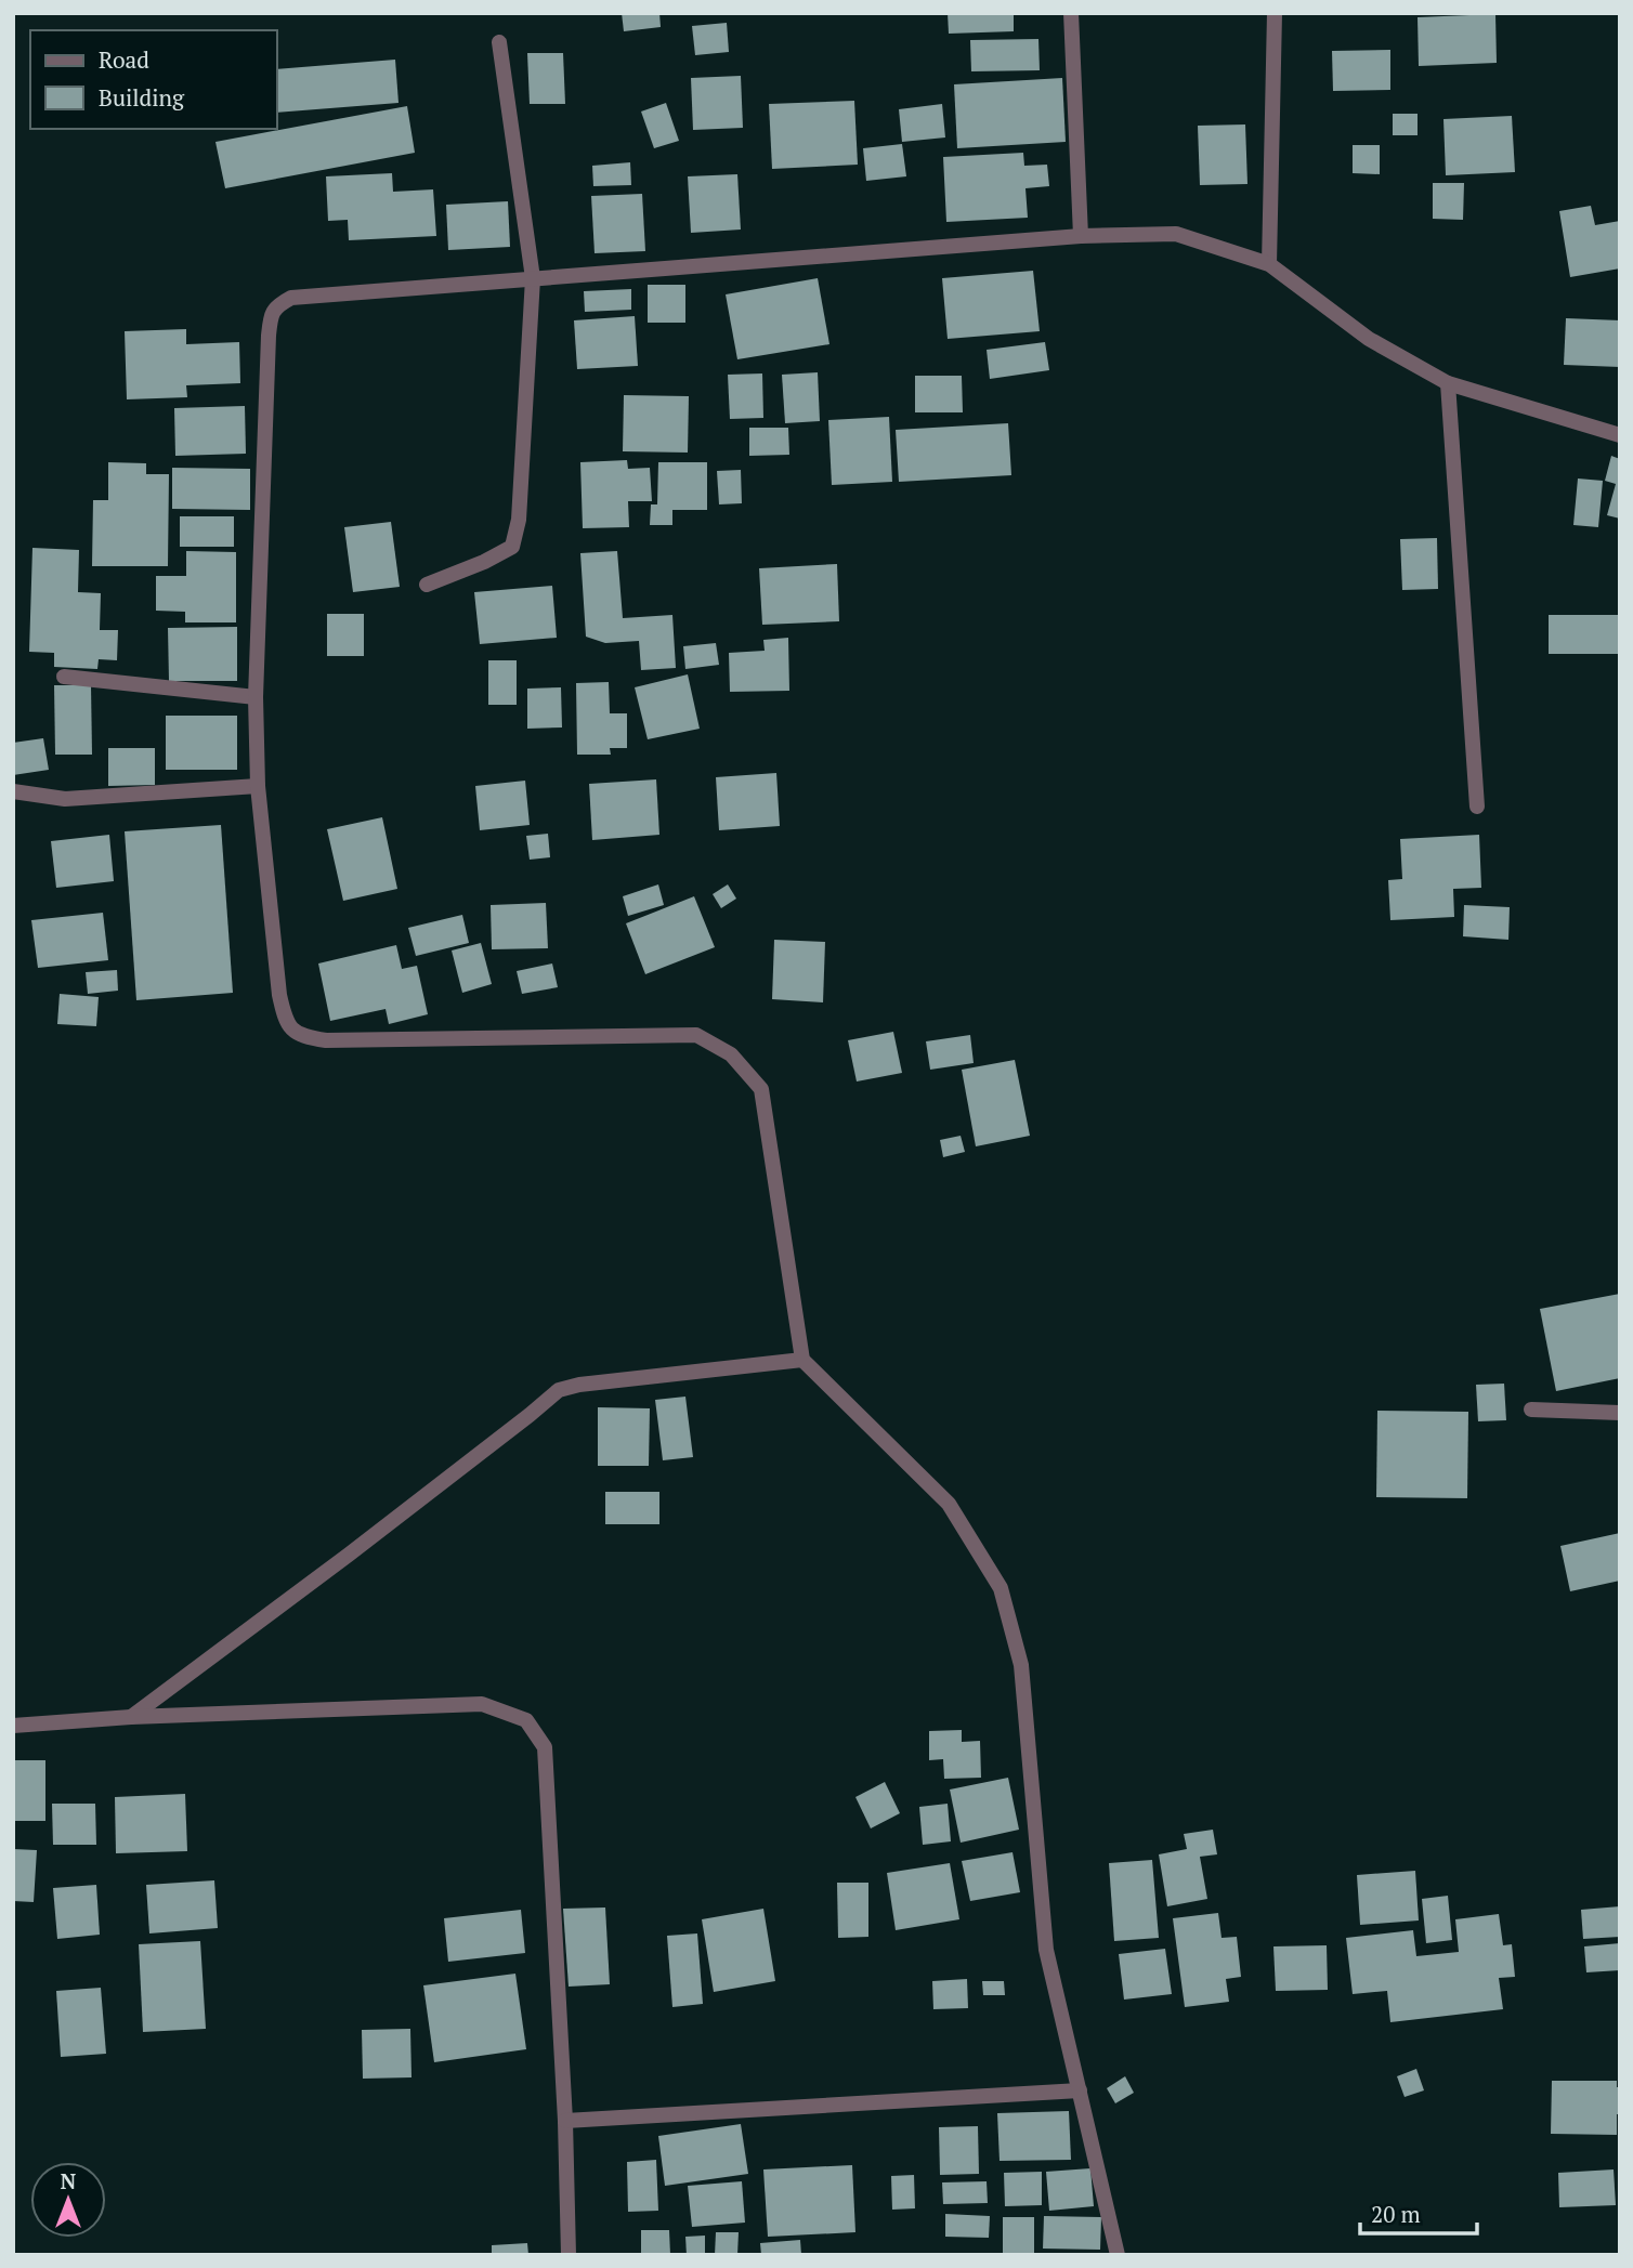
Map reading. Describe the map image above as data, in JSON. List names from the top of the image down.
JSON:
{
  "legend": ["Road", "Building"],
  "scale_bar": "20 m",
  "north": "top"
}
